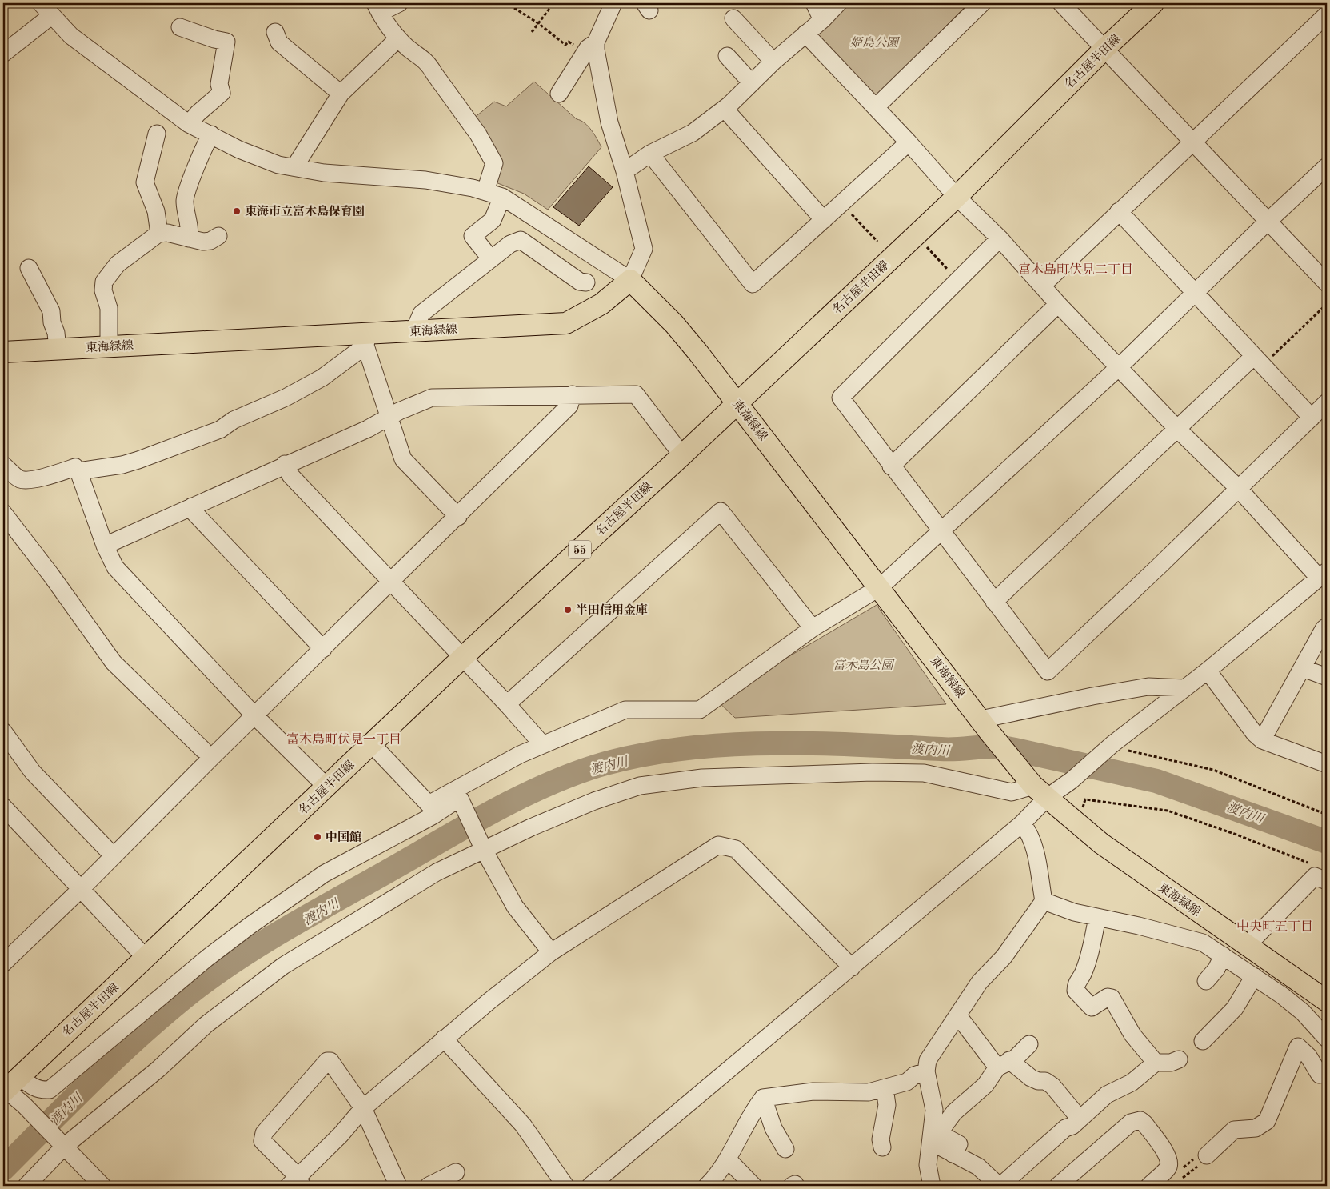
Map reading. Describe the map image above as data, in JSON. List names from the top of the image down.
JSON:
{
  "streets": {
    "main road": ["名古屋半田線", "東海緑線", "55"]
  },
  "crossings": [
    ["名古屋半田線", "東海緑線"]
  ],
  "districts": ["富木島町伏見二丁目", "富木島町伏見一丁目", "中央町五丁目"],
  "water": ["渡内川"],
  "parks": ["姫島公園", "富木島公園"],
  "places": ["東海市立富木島保育園", "半田信用金庫", "中国館"]
}
